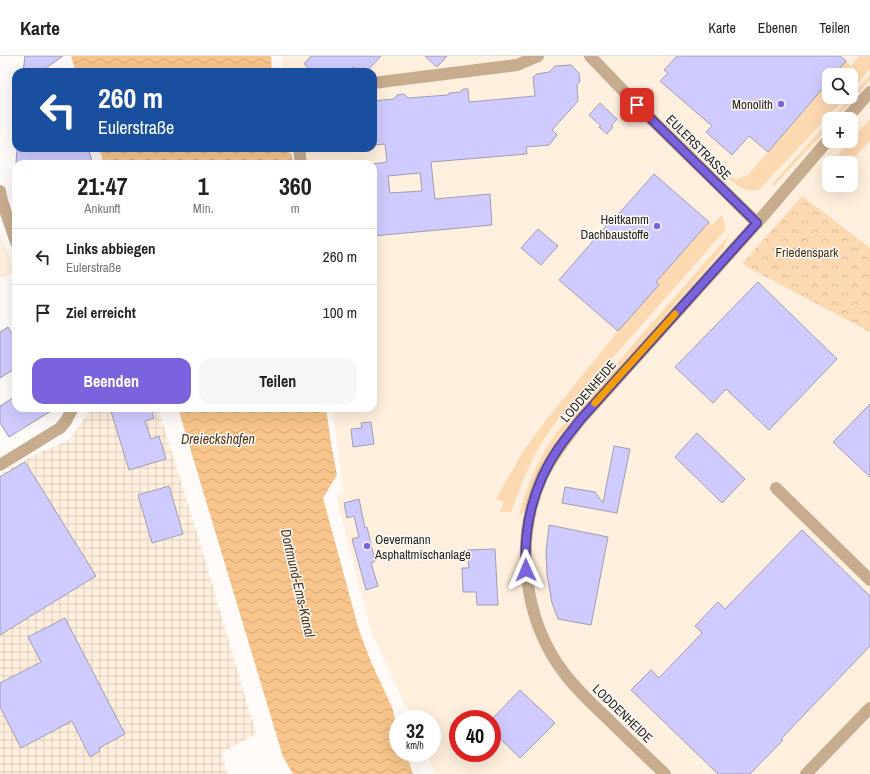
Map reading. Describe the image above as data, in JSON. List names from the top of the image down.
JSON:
{
  "streets": {
    "street": ["EULERSTRASSE", "LODDENHEIDE"]
  },
  "crossings": [
    ["EULERSTRASSE", "LODDENHEIDE"]
  ],
  "water": ["Dreieckshafen", "Dortmund-Ems-Kanal"],
  "parks": ["Friedenspark"],
  "places": ["Monolith", "Heitkamm Dachbaustoffe", "Oevermann Asphaltmischanlage"],
  "page": {
    "header": "Karte",
    "nav": ["Karte", "Ebenen", "Teilen"],
    "map_buttons": ["+", "−"],
    "turn": ["260 m", "Eulerstraße"],
    "eta": [
      "21:47",
      "Ankunft",
      "1",
      "Min.",
      "360",
      "m"
    ],
    "list": [
      {
        "name": "Links abbiegen",
        "note": "Eulerstraße",
        "value": "260 m"
      },
      {
        "name": "Ziel erreicht",
        "value": "100 m"
      }
    ],
    "buttons": ["Beenden", "Teilen"],
    "speed": "32 km/h",
    "limit": "40"
  }
}
